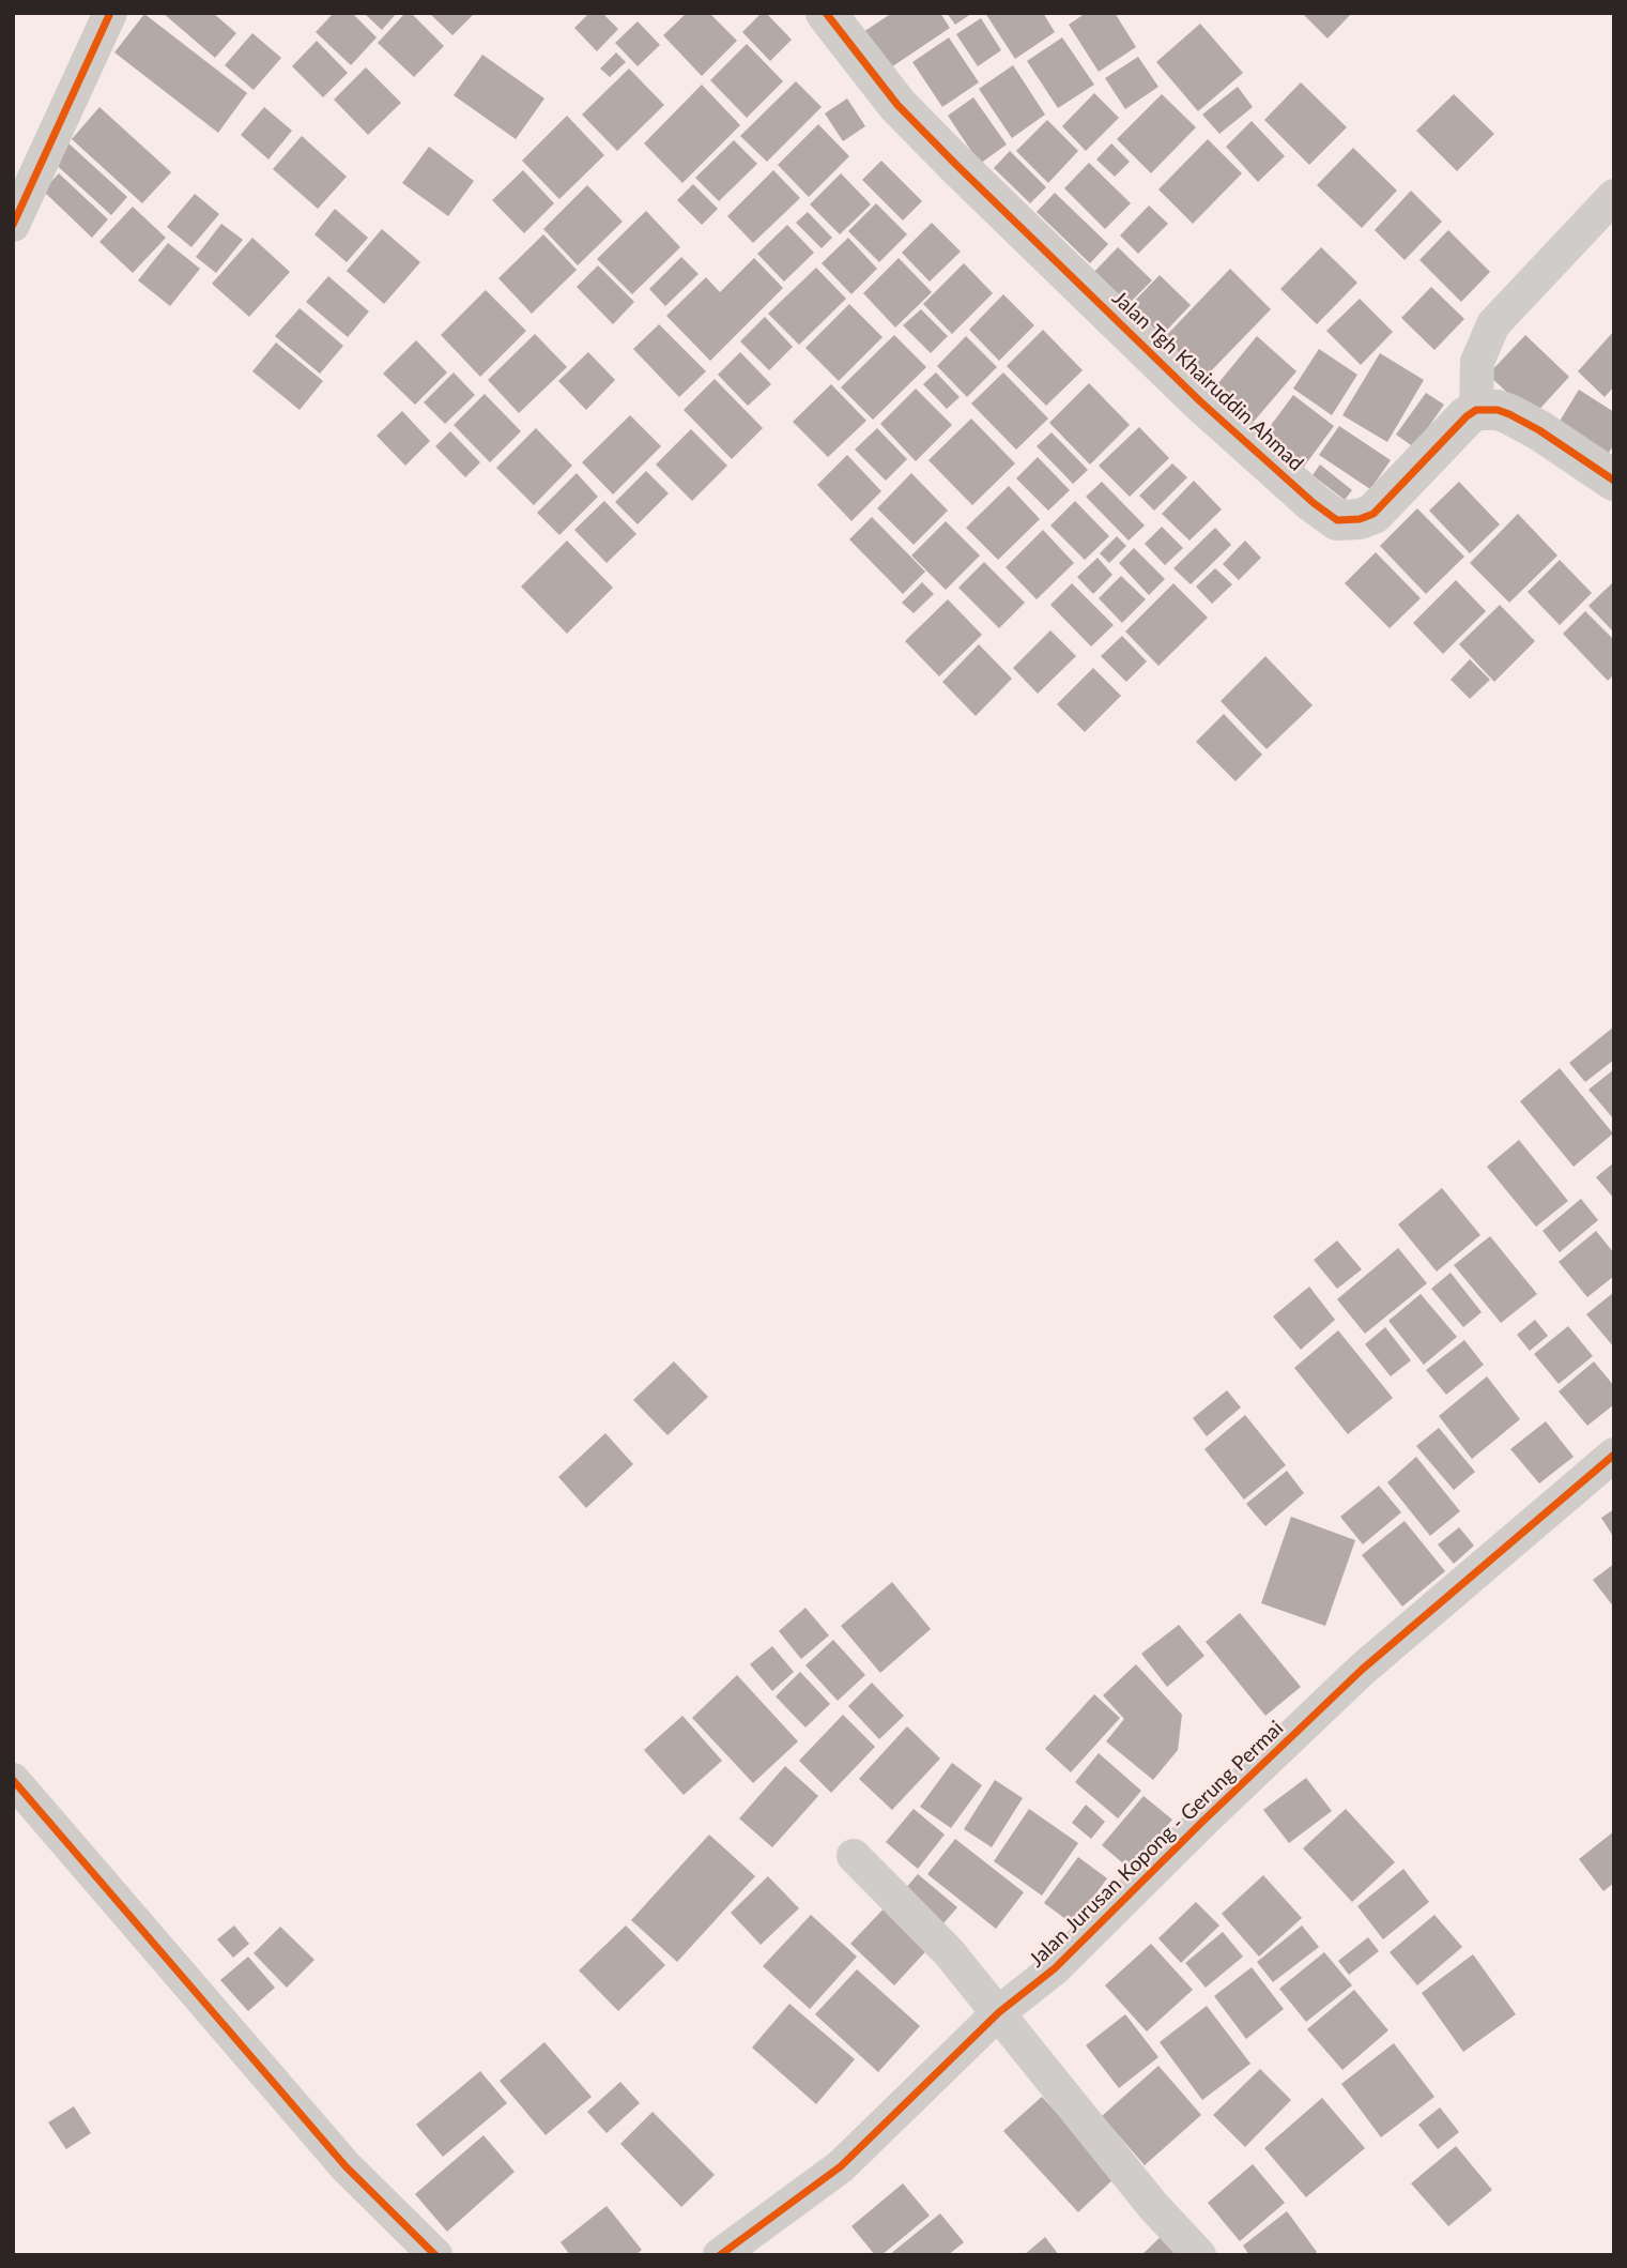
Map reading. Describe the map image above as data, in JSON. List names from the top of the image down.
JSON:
{
  "streets": {
    "street": ["Jalan Tgh Khairuddin Ahmad", "Jalan Jurusan Kopong - Gerung Permai"]
  }
}
